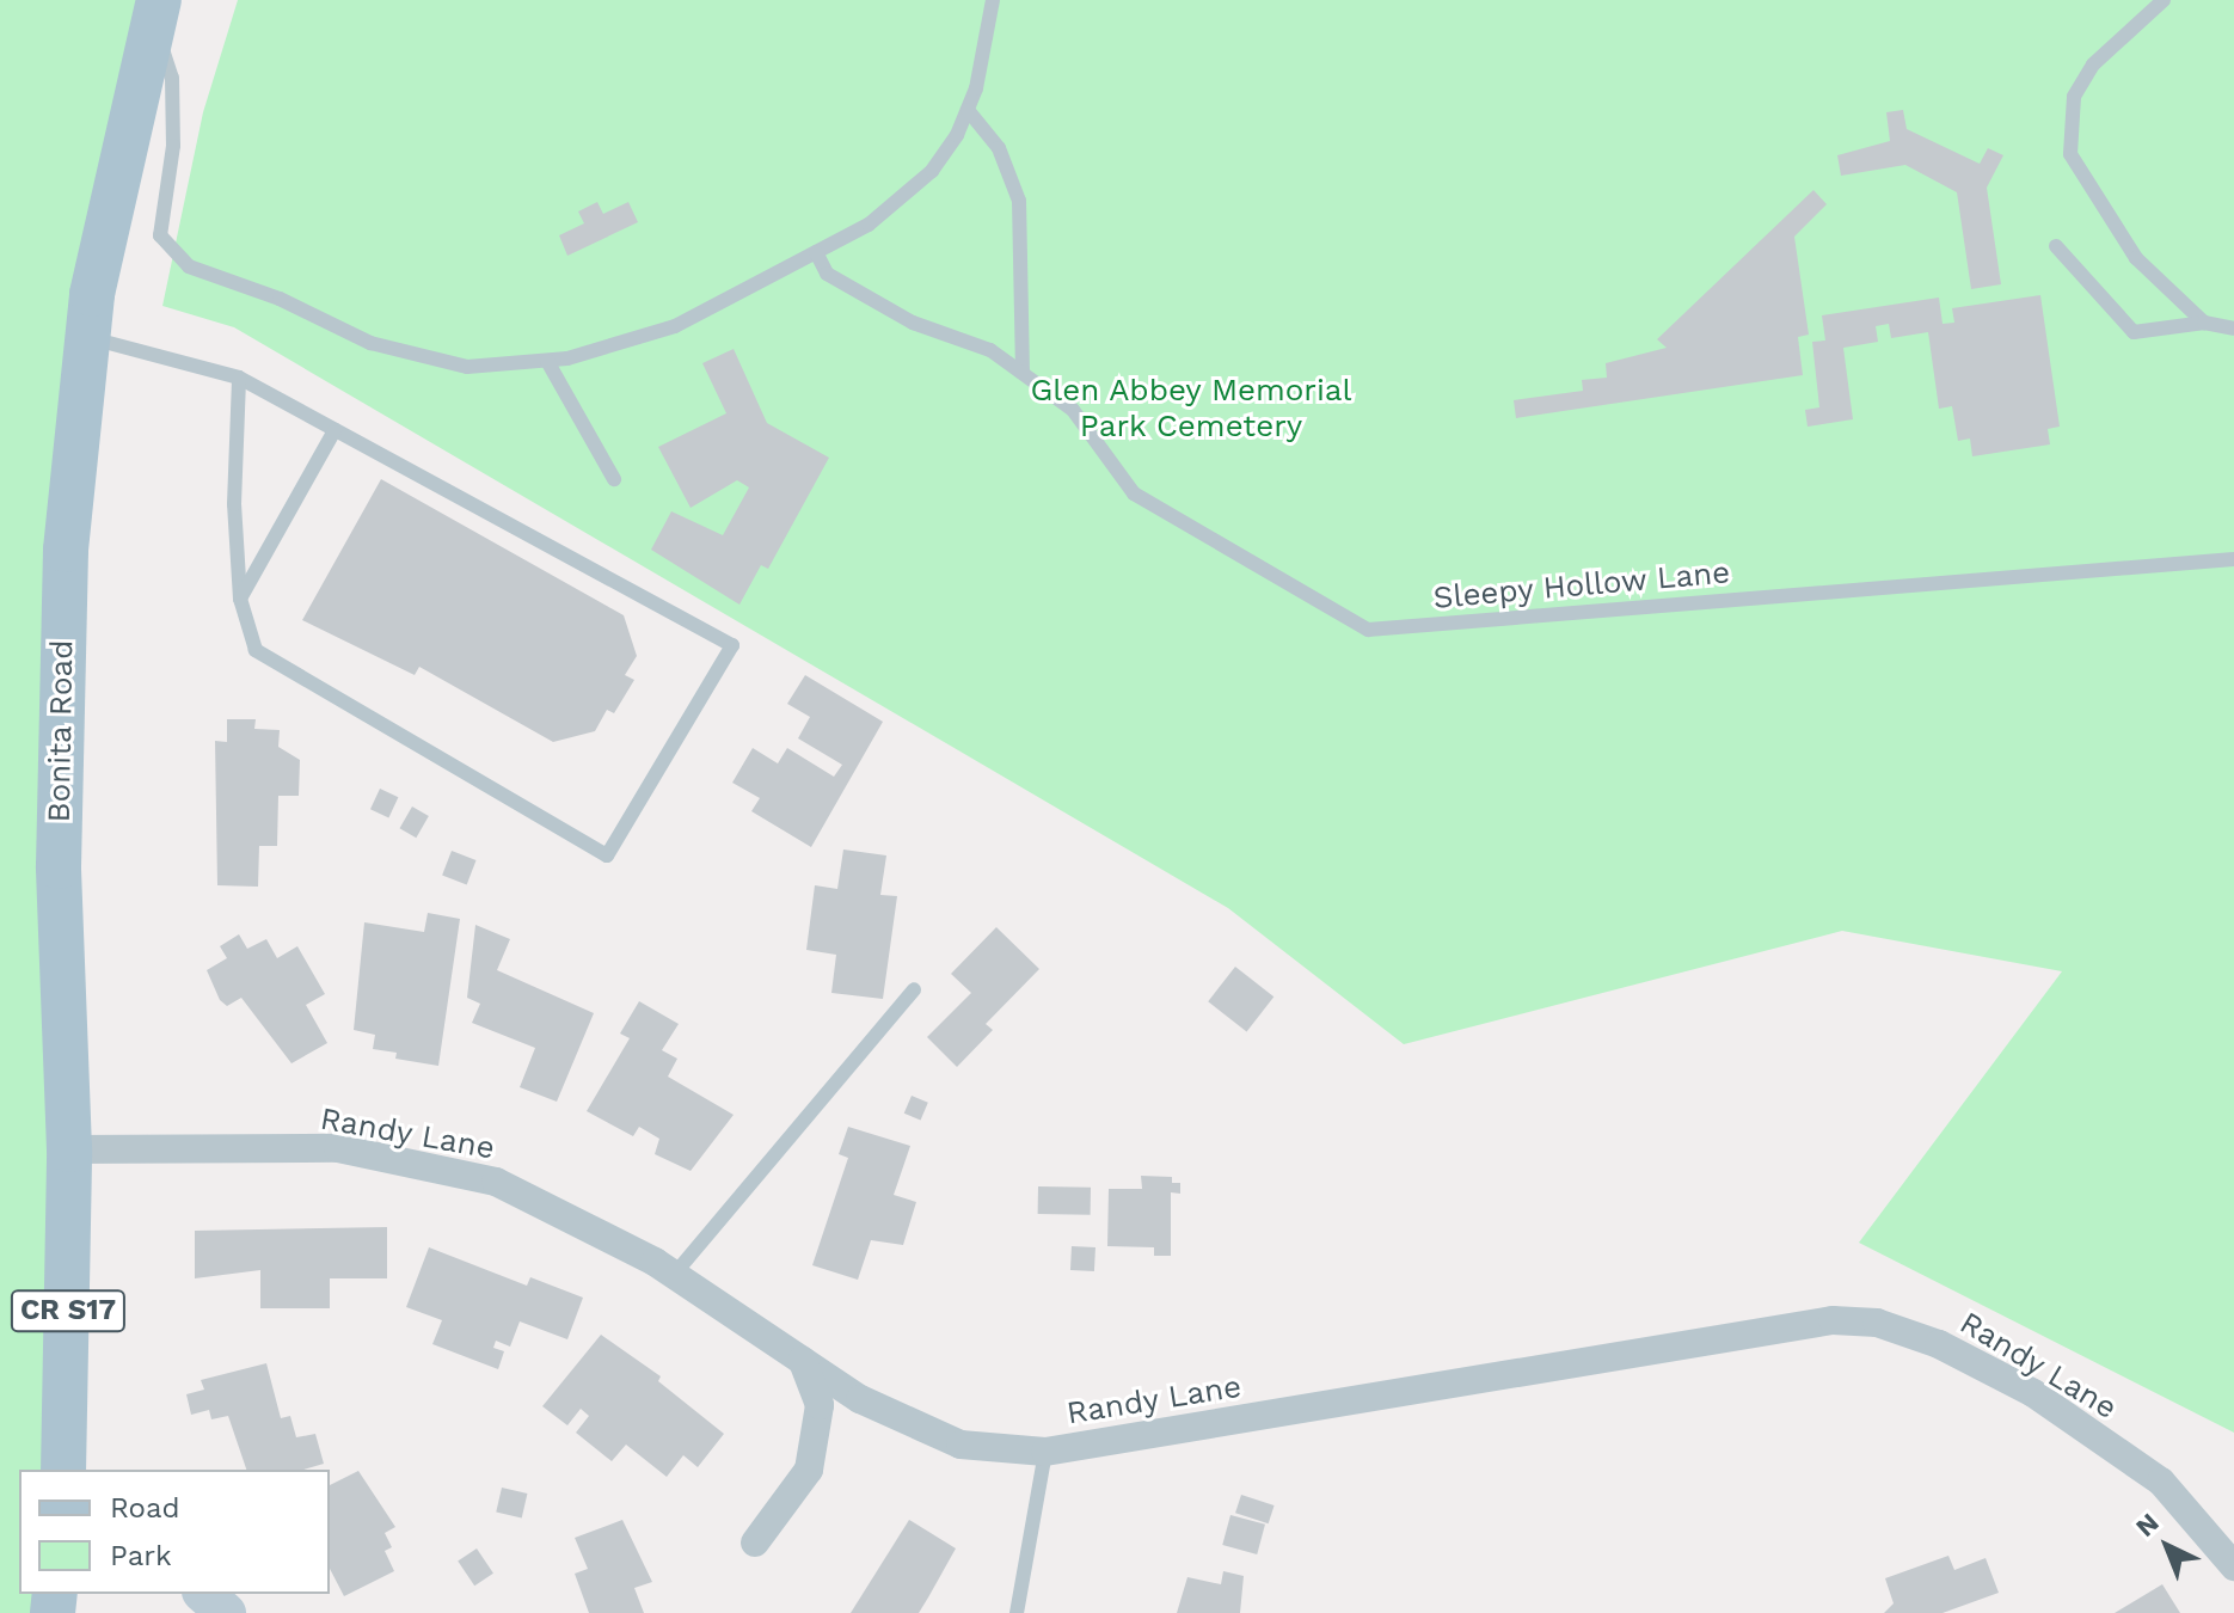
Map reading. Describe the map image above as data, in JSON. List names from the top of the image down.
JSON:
{
  "streets": {
    "main road": ["Bonita Road", "CR S17"],
    "street": ["Randy Lane"],
    "lane": ["Sleepy Hollow Lane"]
  },
  "crossings": [
    ["Bonita Road", "Randy Lane"]
  ],
  "parks": ["Glen Abbey Memorial Park Cemetery"],
  "legend": ["Road", "Park"],
  "north": "top left"
}
